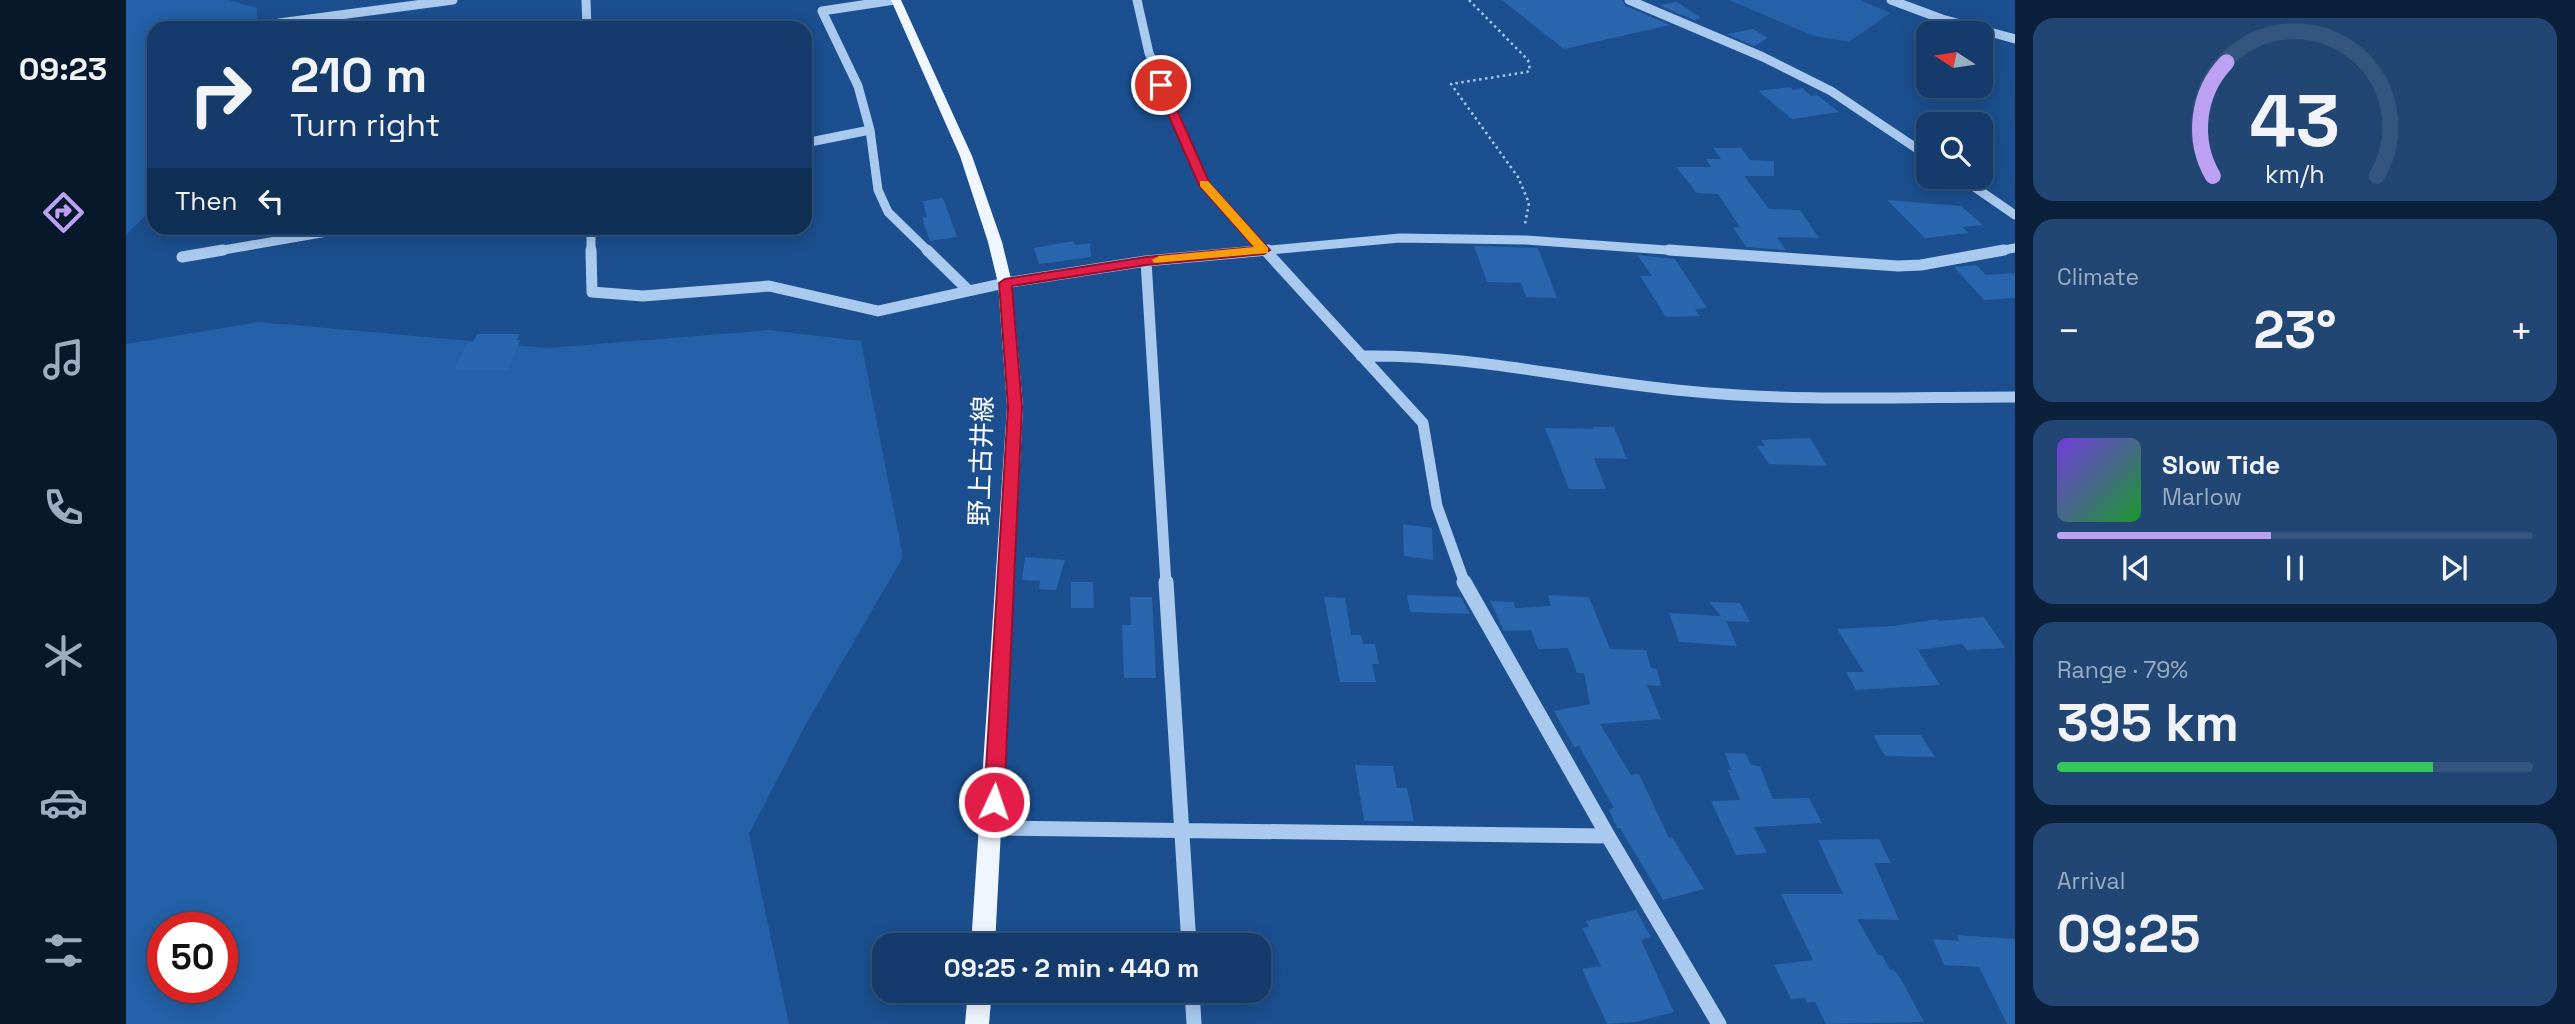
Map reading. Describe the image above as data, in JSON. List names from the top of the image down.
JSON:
{
  "streets": {
    "main road": ["野上古井線"]
  },
  "north": "left",
  "page": {
    "tabs": "09:23",
    "turn": ["210 m", "Turn right"],
    "then": "Then",
    "tile": [
      "Climate",
      ["Range · 79%", "395 km"],
      ["Arrival", "09:25"]
    ],
    "heat": ["−", "23°", "+"],
    "song": ["Slow Tide", "Marlow"],
    "limit": "50",
    "trip": "09:25 · 2 min · 440 m",
    "gauge": ["43", "km/h"]
  }
}
